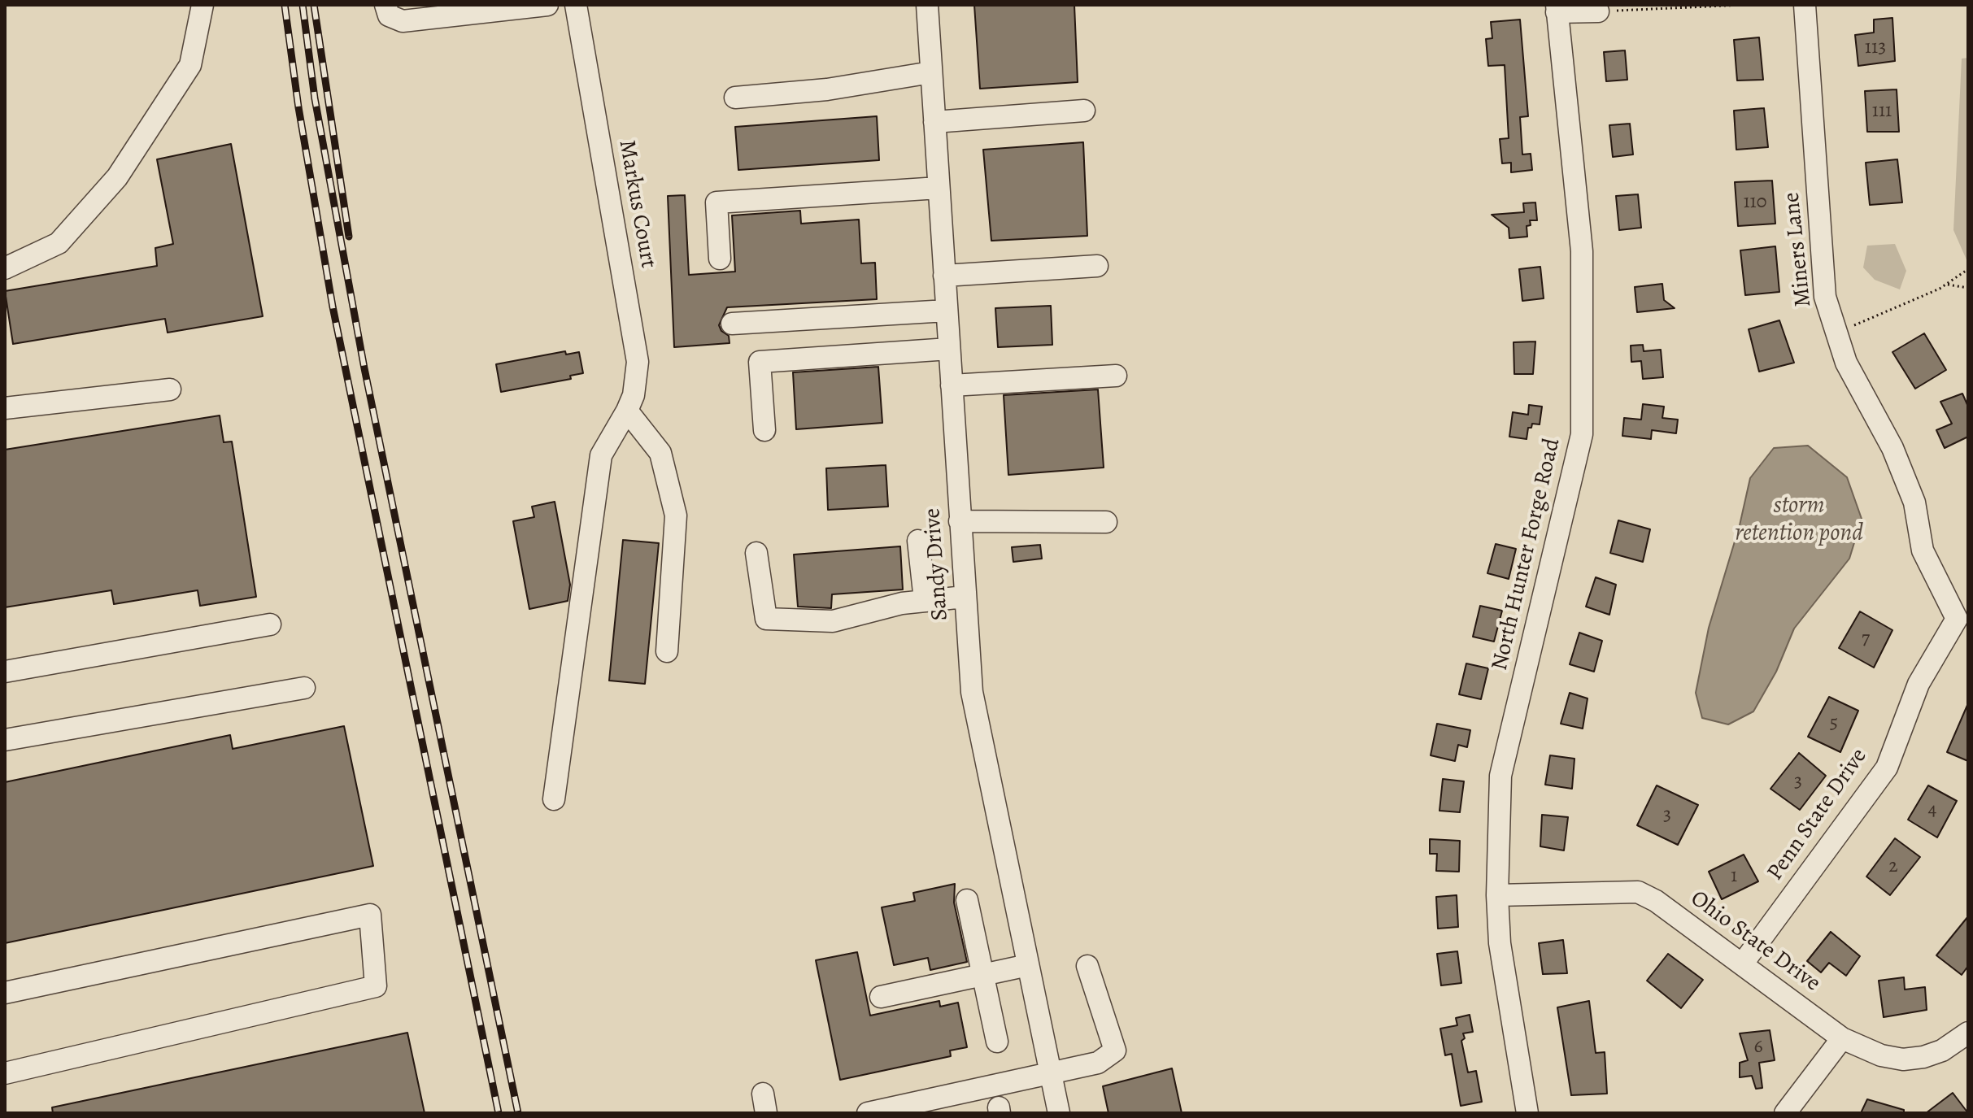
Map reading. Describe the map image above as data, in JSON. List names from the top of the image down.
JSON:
{
  "streets": {
    "street": [
      "Markus Court",
      "Miners Lane",
      "North Hunter Forge Road",
      "Sandy Drive",
      "Penn State Drive",
      "Ohio State Drive"
    ]
  },
  "crossings": [
    ["Miners Lane", "Penn State Drive"],
    ["North Hunter Forge Road", "Ohio State Drive"],
    ["Penn State Drive", "Ohio State Drive"]
  ],
  "water": ["storm retention pond"],
  "house_numbers": [
    "113",
    "111",
    "110",
    "7",
    "5",
    "3",
    "4",
    "3",
    "2",
    "1",
    "6"
  ]
}
